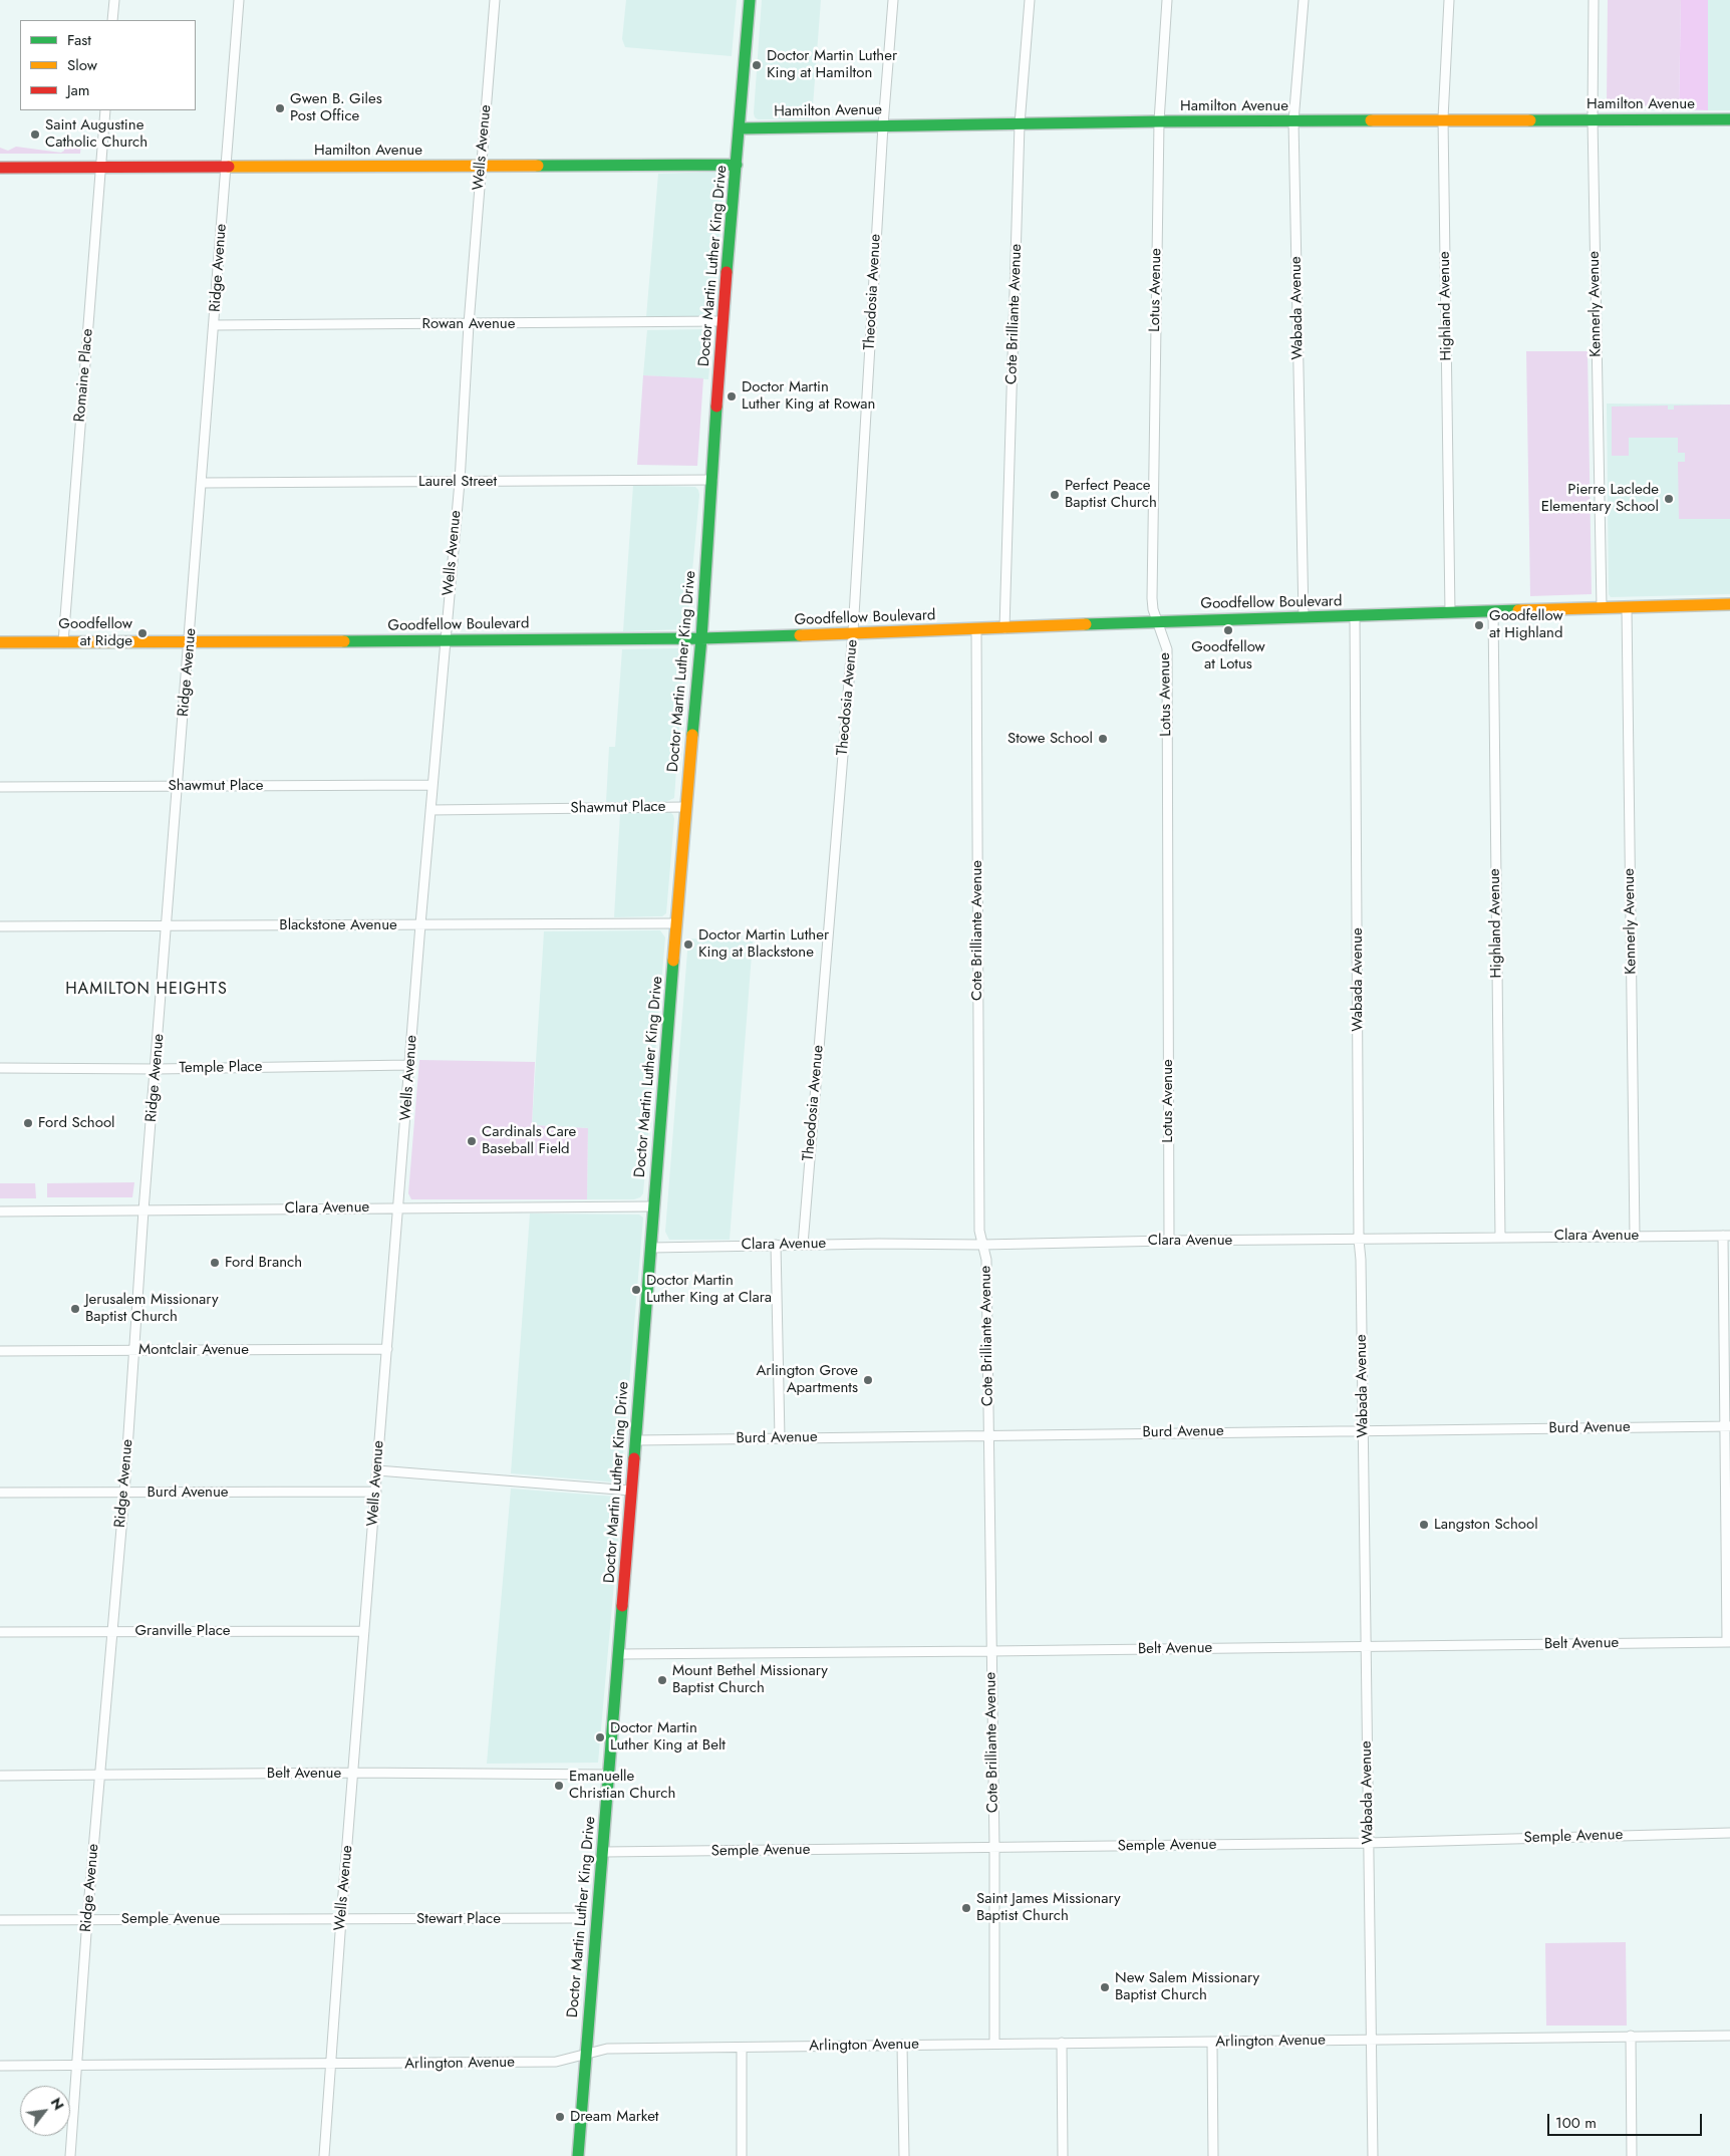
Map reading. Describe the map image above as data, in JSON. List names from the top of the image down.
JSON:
{
  "streets": {
    "main road": ["Hamilton Avenue", "Doctor Martin Luther King Drive", "Goodfellow Boulevard"],
    "street": [
      "Wells Avenue",
      "Ridge Avenue",
      "Lotus Avenue",
      "Theodosia Avenue",
      "Kennerly Avenue",
      "Highland Avenue",
      "Wabada Avenue",
      "Cote Brilliante Avenue",
      "Rowan Avenue",
      "Romaine Place",
      "Laurel Street",
      "Shawmut Place",
      "Blackstone Avenue",
      "Temple Place",
      "Clara Avenue",
      "Montclair Avenue",
      "Burd Avenue",
      "Granville Place",
      "Belt Avenue",
      "Semple Avenue",
      "Stewart Place",
      "Arlington Avenue"
    ]
  },
  "crossings": [
    ["Hamilton Avenue", "Wells Avenue"],
    ["Hamilton Avenue", "Doctor Martin Luther King Drive"],
    ["Hamilton Avenue", "Ridge Avenue"],
    ["Hamilton Avenue", "Lotus Avenue"],
    ["Hamilton Avenue", "Theodosia Avenue"],
    ["Hamilton Avenue", "Kennerly Avenue"],
    ["Hamilton Avenue", "Highland Avenue"],
    ["Hamilton Avenue", "Wabada Avenue"],
    ["Hamilton Avenue", "Cote Brilliante Avenue"],
    ["Hamilton Avenue", "Romaine Place"],
    ["Wells Avenue", "Rowan Avenue"],
    ["Wells Avenue", "Laurel Street"],
    ["Wells Avenue", "Goodfellow Boulevard"],
    ["Wells Avenue", "Shawmut Place"],
    ["Wells Avenue", "Blackstone Avenue"],
    ["Wells Avenue", "Temple Place"],
    ["Wells Avenue", "Clara Avenue"],
    ["Wells Avenue", "Montclair Avenue"],
    ["Wells Avenue", "Burd Avenue"],
    ["Wells Avenue", "Granville Place"],
    ["Wells Avenue", "Belt Avenue"],
    ["Wells Avenue", "Semple Avenue"],
    ["Wells Avenue", "Stewart Place"],
    ["Wells Avenue", "Arlington Avenue"],
    ["Doctor Martin Luther King Drive", "Rowan Avenue"],
    ["Doctor Martin Luther King Drive", "Laurel Street"],
    ["Doctor Martin Luther King Drive", "Goodfellow Boulevard"],
    ["Doctor Martin Luther King Drive", "Shawmut Place"],
    ["Doctor Martin Luther King Drive", "Blackstone Avenue"],
    ["Doctor Martin Luther King Drive", "Clara Avenue"],
    ["Doctor Martin Luther King Drive", "Burd Avenue"],
    ["Doctor Martin Luther King Drive", "Belt Avenue"],
    ["Doctor Martin Luther King Drive", "Semple Avenue"],
    ["Doctor Martin Luther King Drive", "Arlington Avenue"],
    ["Ridge Avenue", "Rowan Avenue"],
    ["Ridge Avenue", "Laurel Street"],
    ["Ridge Avenue", "Goodfellow Boulevard"],
    ["Ridge Avenue", "Shawmut Place"],
    ["Ridge Avenue", "Blackstone Avenue"],
    ["Ridge Avenue", "Temple Place"],
    ["Ridge Avenue", "Clara Avenue"],
    ["Ridge Avenue", "Montclair Avenue"],
    ["Ridge Avenue", "Burd Avenue"],
    ["Ridge Avenue", "Granville Place"],
    ["Ridge Avenue", "Belt Avenue"],
    ["Ridge Avenue", "Semple Avenue"],
    ["Ridge Avenue", "Arlington Avenue"],
    ["Lotus Avenue", "Goodfellow Boulevard"],
    ["Lotus Avenue", "Clara Avenue"],
    ["Theodosia Avenue", "Goodfellow Boulevard"],
    ["Theodosia Avenue", "Clara Avenue"],
    ["Kennerly Avenue", "Goodfellow Boulevard"],
    ["Kennerly Avenue", "Clara Avenue"],
    ["Highland Avenue", "Goodfellow Boulevard"],
    ["Highland Avenue", "Clara Avenue"],
    ["Wabada Avenue", "Goodfellow Boulevard"],
    ["Wabada Avenue", "Clara Avenue"],
    ["Wabada Avenue", "Burd Avenue"],
    ["Wabada Avenue", "Belt Avenue"],
    ["Wabada Avenue", "Semple Avenue"],
    ["Wabada Avenue", "Arlington Avenue"],
    ["Cote Brilliante Avenue", "Goodfellow Boulevard"],
    ["Cote Brilliante Avenue", "Clara Avenue"],
    ["Cote Brilliante Avenue", "Burd Avenue"],
    ["Cote Brilliante Avenue", "Belt Avenue"],
    ["Cote Brilliante Avenue", "Semple Avenue"],
    ["Cote Brilliante Avenue", "Arlington Avenue"],
    ["Romaine Place", "Goodfellow Boulevard"],
    ["Semple Avenue", "Stewart Place"]
  ],
  "districts": ["HAMILTON HEIGHTS"],
  "places": [
    "Doctor Martin Luther King at Hamilton",
    "Gwen B. Giles Post Office",
    "Saint Augustine Catholic Church",
    "Doctor Martin Luther King at Rowan",
    "Perfect Peace Baptist Church",
    "Pierre Laclede Elementary School",
    "Goodfellow at Highland",
    "Goodfellow at Lotus",
    "Goodfellow at Ridge",
    "Stowe School",
    "Doctor Martin Luther King at Blackstone",
    "Ford School",
    "Cardinals Care Baseball Field",
    "Ford Branch",
    "Doctor Martin Luther King at Clara",
    "Jerusalem Missionary Baptist Church",
    "Arlington Grove Apartments",
    "Langston School",
    "Mount Bethel Missionary Baptist Church",
    "Doctor Martin Luther King at Belt",
    "Emanuelle Christian Church",
    "Saint James Missionary Baptist Church",
    "New Salem Missionary Baptist Church",
    "Dream Market"
  ],
  "legend": ["Fast", "Slow", "Jam"],
  "scale_bar": "100 m",
  "north": "top right"
}
